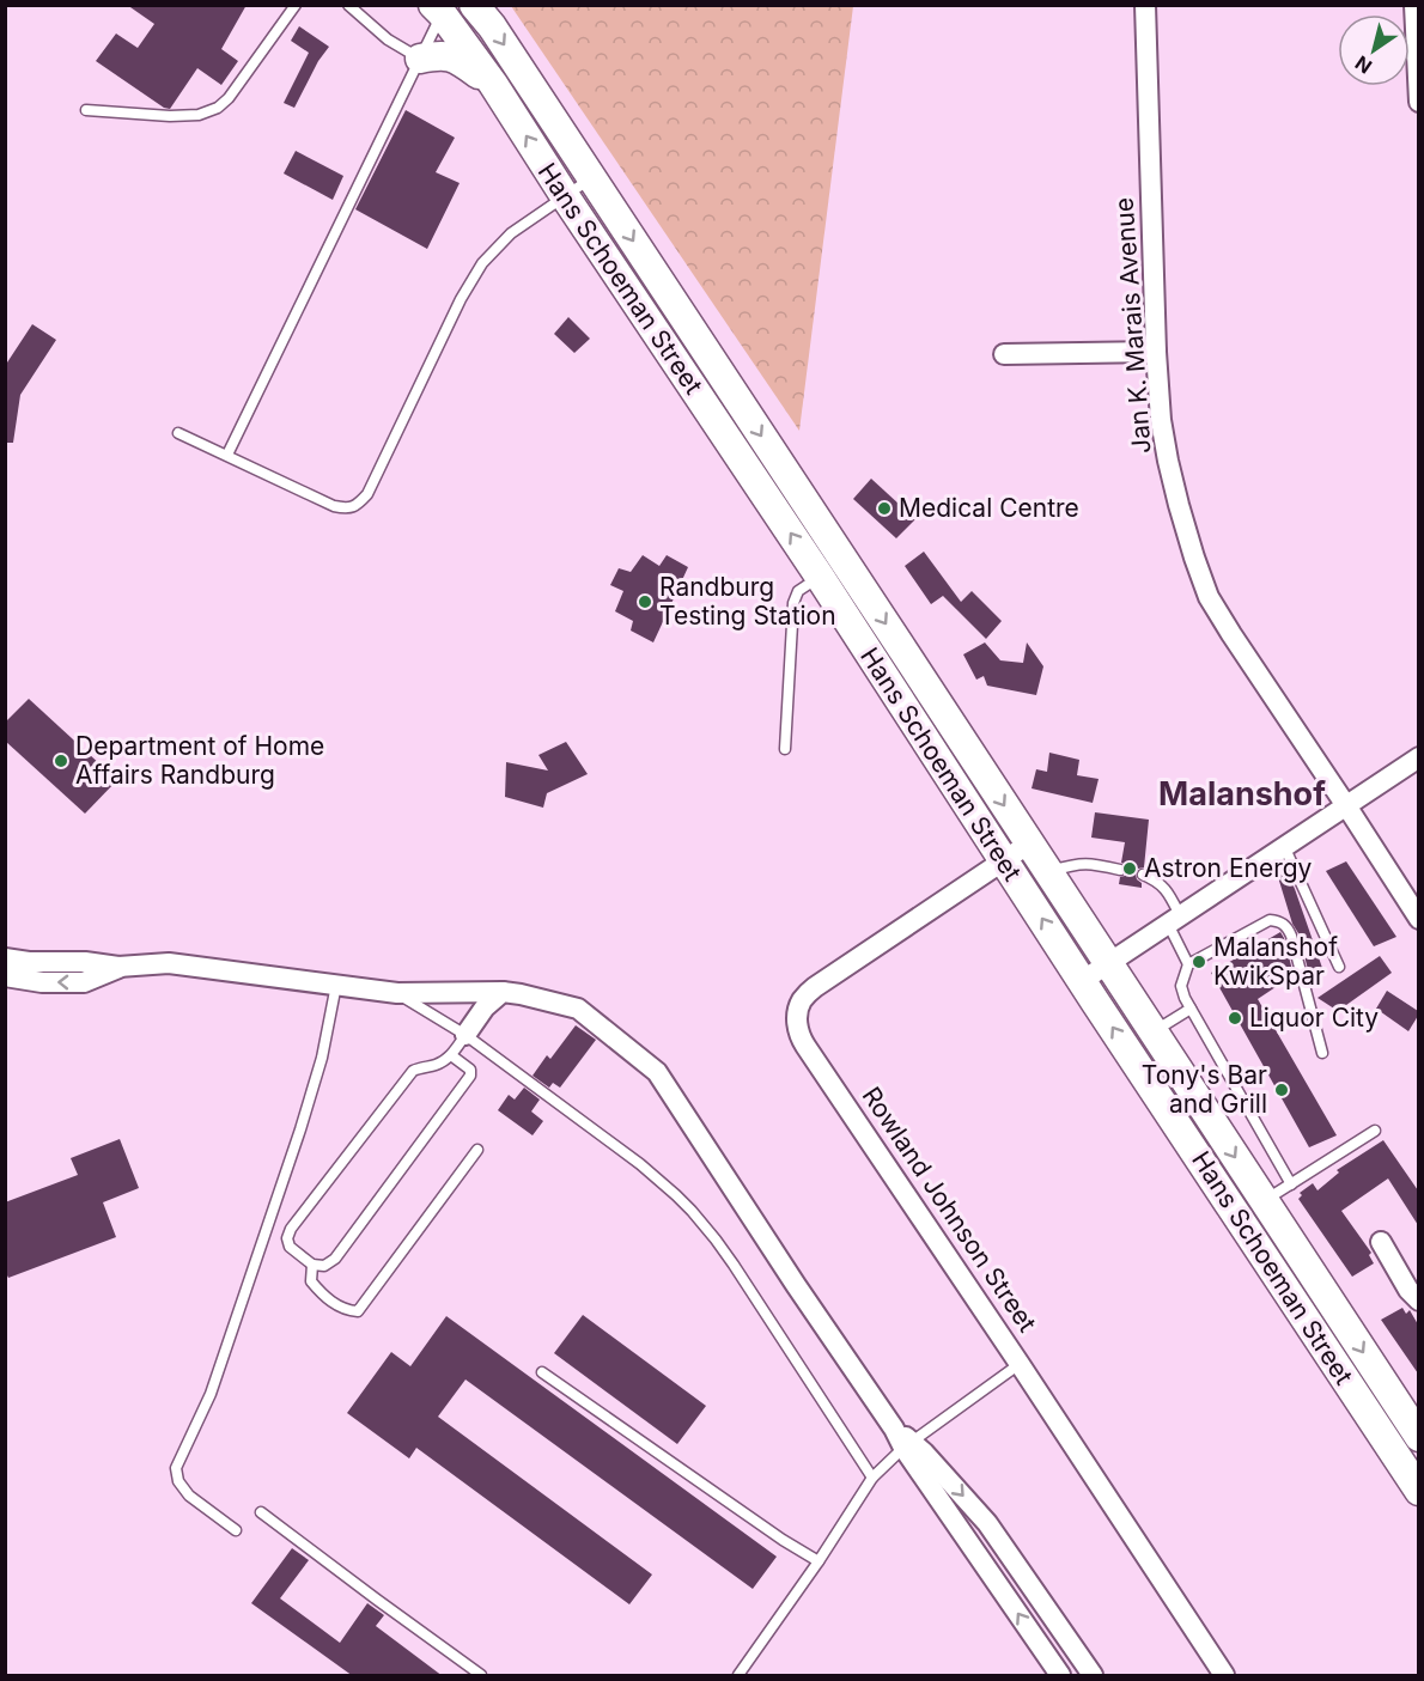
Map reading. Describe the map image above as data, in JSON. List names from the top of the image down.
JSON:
{
  "streets": {
    "main road": ["Hans Schoeman Street"],
    "street": ["Jan K. Marais Avenue", "Rowland Johnson Street"]
  },
  "crossings": [
    ["Hans Schoeman Street", "Rowland Johnson Street"]
  ],
  "districts": ["Malanshof"],
  "places": [
    "Medical Centre",
    "Randburg Testing Station",
    "Department of Home Affairs Randburg",
    "Astron Energy",
    "Malanshof KwikSpar",
    "Liquor City",
    "Tony's Bar and Grill"
  ],
  "north": "bottom left"
}
